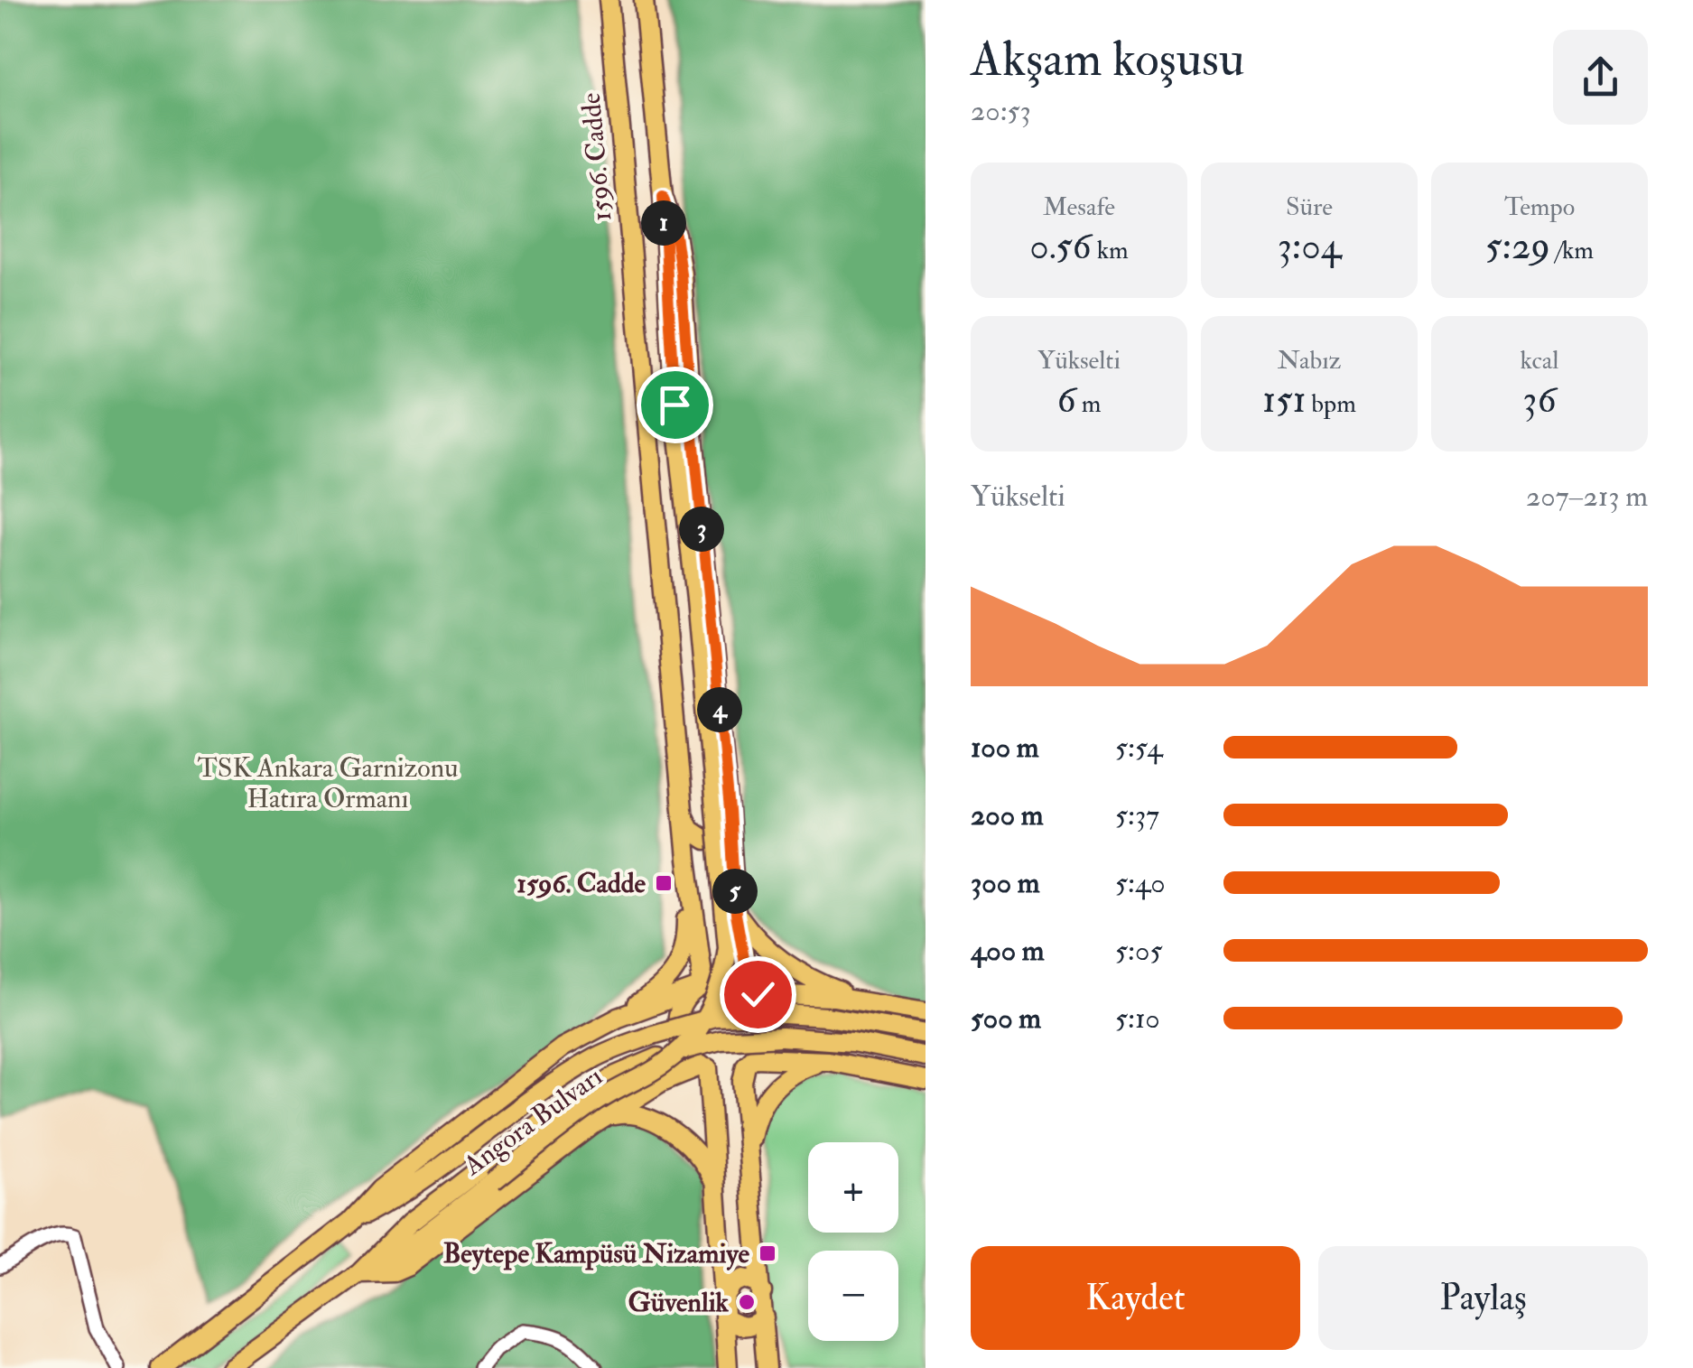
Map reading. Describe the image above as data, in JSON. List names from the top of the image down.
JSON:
{
  "streets": {
    "main road": ["1596. Cadde", "Angora Bulvarı"]
  },
  "crossings": [
    ["1596. Cadde", "Angora Bulvarı"]
  ],
  "parks": ["TSK Ankara Garnizonu Hatıra Ormanı"],
  "places": {
    "transit": ["1596. Cadde", "Beytepe Kampüsü Nizamiye"],
    "other": ["Güvenlik"]
  },
  "page": {
    "heading": ["Akşam koşusu", "20:53"],
    "stats": [
      ["Mesafe", "0.56 km"],
      ["Süre", "3:04"],
      ["Tempo", "5:29 /km"],
      ["Yükselti", "6 m"],
      ["Nabız", "151 bpm"],
      ["kcal", "36"]
    ],
    "pins": [
      "1",
      "3",
      "4",
      "5"
    ],
    "chart": ["Yükselti", "207–213 m"],
    "list": [
      {
        "name": "100 m",
        "note": "5:54"
      },
      {
        "name": "200 m",
        "note": "5:37"
      },
      {
        "name": "300 m",
        "note": "5:40"
      },
      {
        "name": "400 m",
        "note": "5:05"
      },
      {
        "name": "500 m",
        "note": "5:10"
      }
    ],
    "map_buttons": ["+", "−"],
    "buttons": ["Kaydet", "Paylaş"]
  }
}
